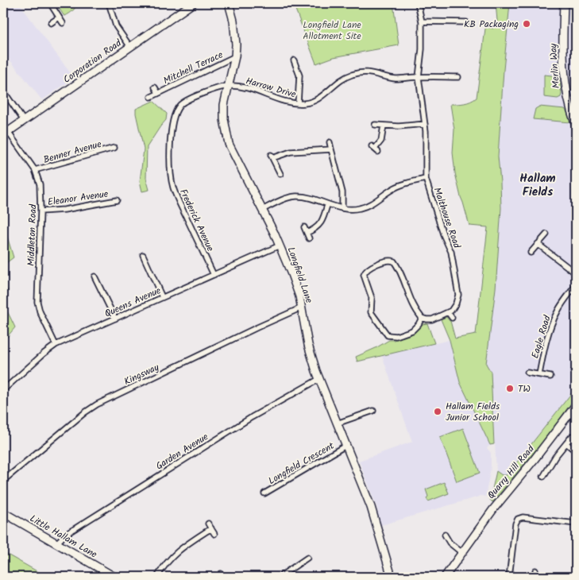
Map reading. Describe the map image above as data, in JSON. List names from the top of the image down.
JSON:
{
  "streets": {
    "street": [
      "Corporation Road",
      "Merlin Way",
      "Mitchell Terrace",
      "Harrow Drive",
      "Benner Avenue",
      "Eleanor Avenue",
      "Malthouse Road",
      "Frederick Avenue",
      "Middleton Road",
      "Longfield Lane",
      "Queens Avenue",
      "Eagle Road",
      "Kingsway",
      "Garden Avenue",
      "Longfield Crescent",
      "Quarry Hill Road",
      "Little Hallam Lane"
    ]
  },
  "crossings": [
    ["Corporation Road", "Middleton Road"],
    ["Mitchell Terrace", "Longfield Lane"],
    ["Harrow Drive", "Malthouse Road"],
    ["Harrow Drive", "Frederick Avenue"],
    ["Harrow Drive", "Longfield Lane"],
    ["Benner Avenue", "Middleton Road"],
    ["Eleanor Avenue", "Middleton Road"],
    ["Frederick Avenue", "Longfield Lane"],
    ["Frederick Avenue", "Queens Avenue"],
    ["Middleton Road", "Queens Avenue"],
    ["Longfield Lane", "Queens Avenue"],
    ["Longfield Lane", "Kingsway"],
    ["Longfield Lane", "Garden Avenue"],
    ["Longfield Lane", "Longfield Crescent"],
    ["Garden Avenue", "Little Hallam Lane"]
  ],
  "districts": ["Hallam Fields"],
  "parks": ["Longfield Lane Allotment Site"],
  "places": ["KB Packaging", "TW", "Hallam Fields Junior School"]
}
